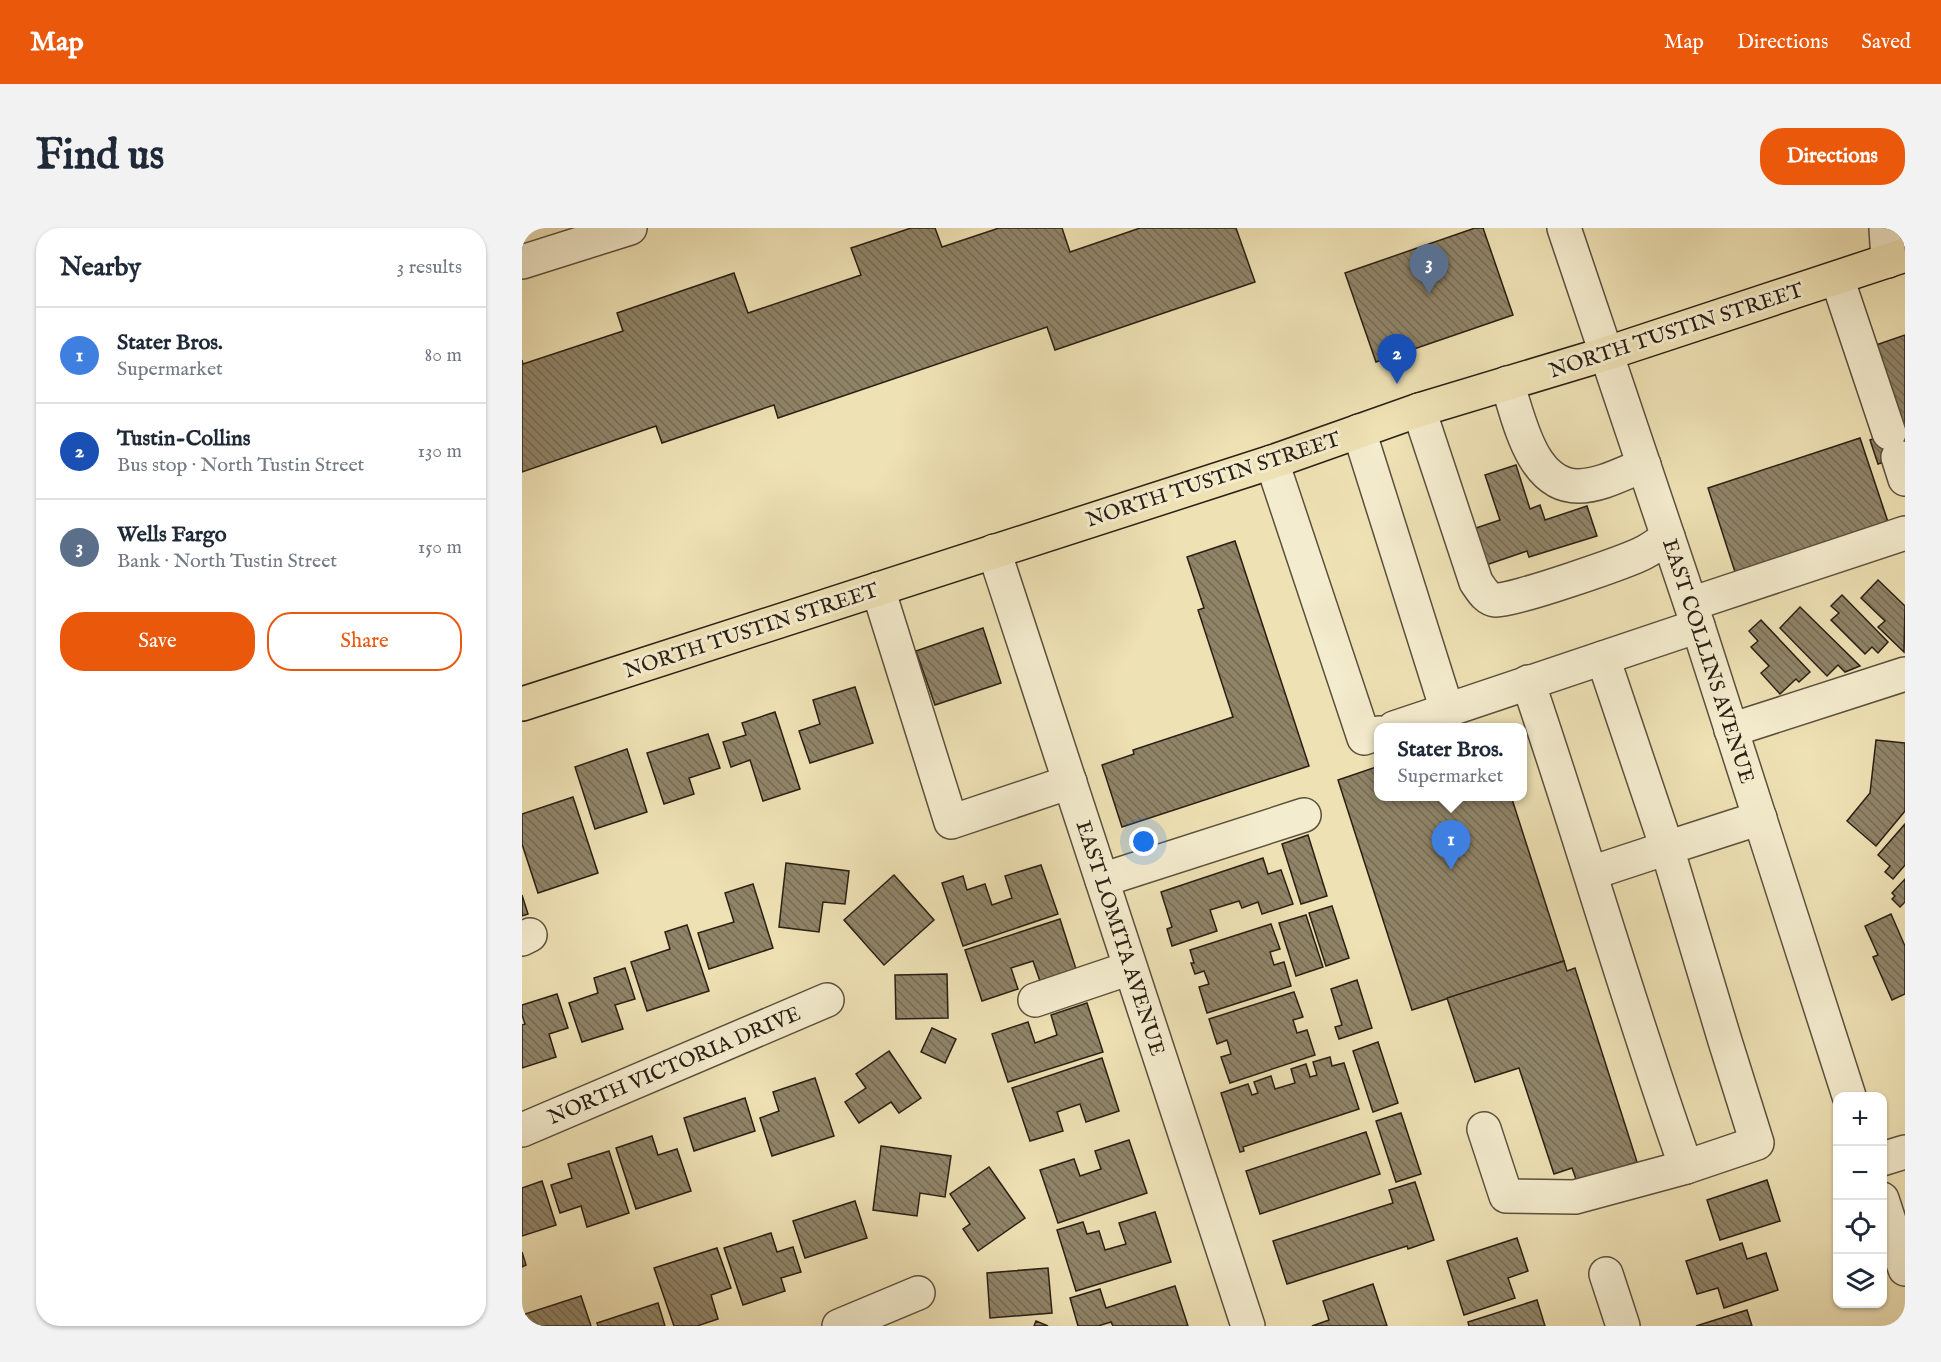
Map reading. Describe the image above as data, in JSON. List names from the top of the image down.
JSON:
{
  "streets": {
    "main road": ["NORTH TUSTIN STREET"],
    "street": ["EAST COLLINS AVENUE", "EAST LOMITA AVENUE", "NORTH VICTORIA DRIVE"]
  },
  "crossings": [
    ["NORTH TUSTIN STREET", "EAST COLLINS AVENUE"],
    ["NORTH TUSTIN STREET", "EAST LOMITA AVENUE"]
  ],
  "page": {
    "header": "Map",
    "nav": ["Map", "Directions", "Saved"],
    "buttons": [
      "Directions",
      ["Save", "Share"]
    ],
    "title": "Find us",
    "heading": ["Nearby", "3 results"],
    "pins": ["3", "2", "1"],
    "list": [
      {
        "mark": "1",
        "name": "Stater Bros.",
        "note": "Supermarket",
        "value": "80 m"
      },
      {
        "mark": "2",
        "name": "Tustin-Collins",
        "note": "Bus stop · North Tustin Street",
        "value": "130 m"
      },
      {
        "mark": "3",
        "name": "Wells Fargo",
        "note": "Bank · North Tustin Street",
        "value": "150 m"
      }
    ],
    "popup": ["Stater Bros.", "Supermarket"],
    "map_buttons": ["+", "−"]
  }
}
